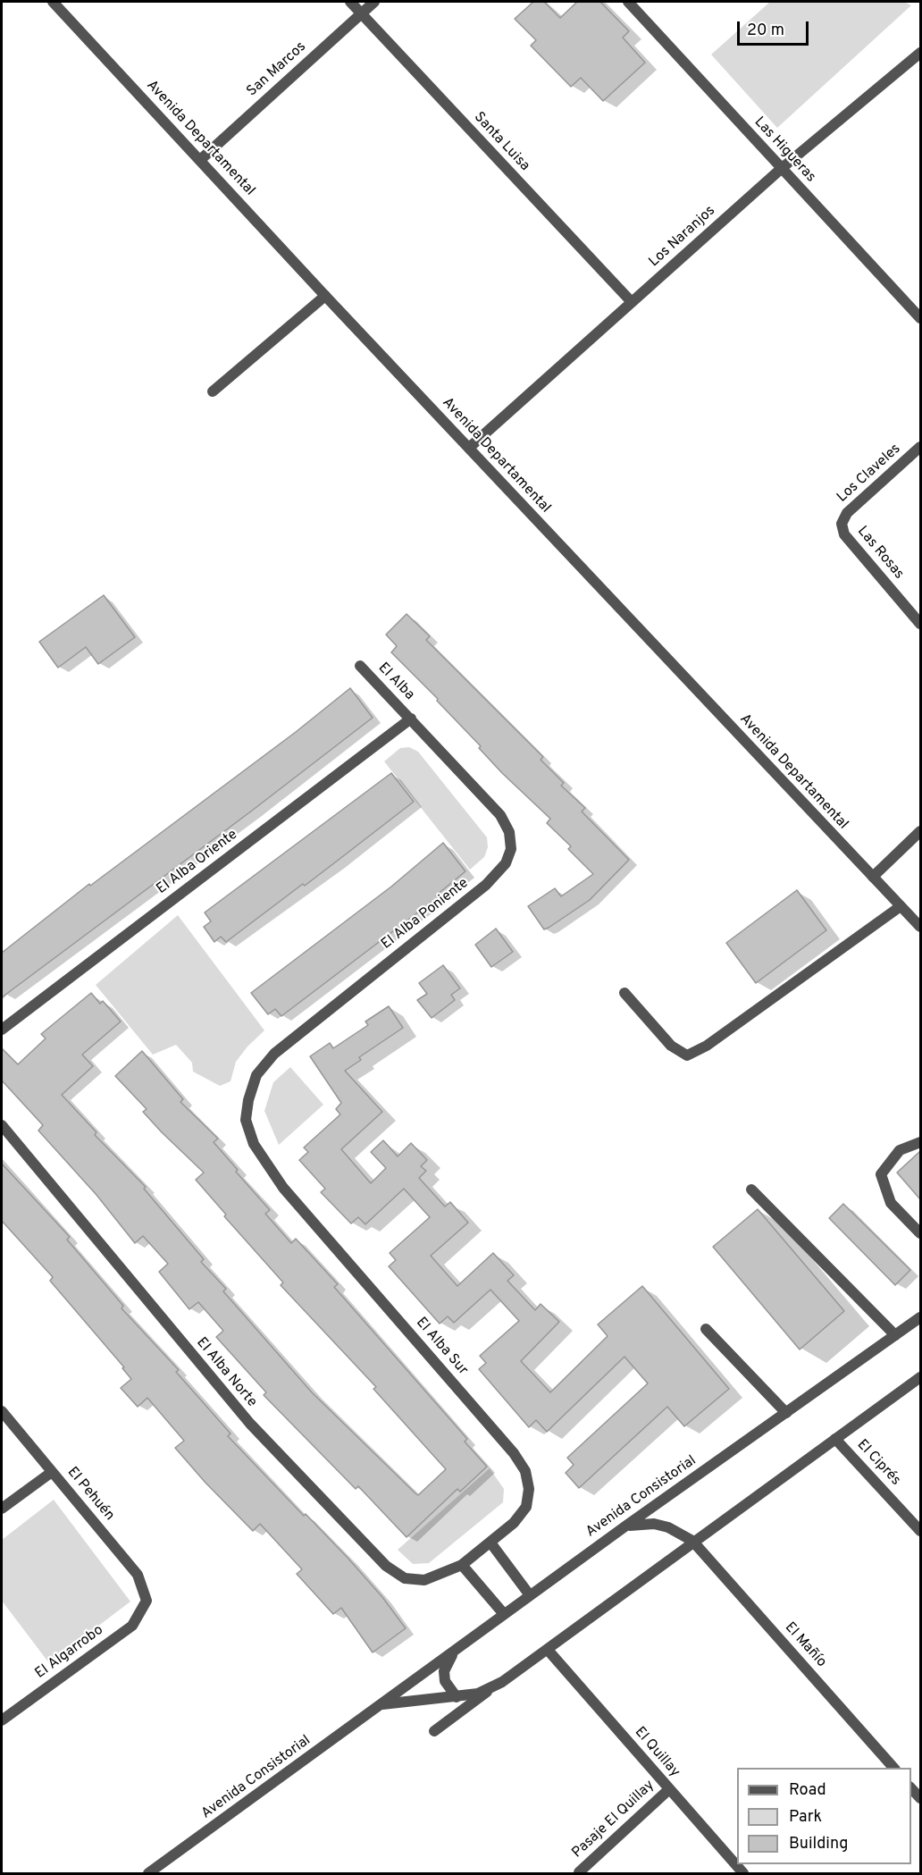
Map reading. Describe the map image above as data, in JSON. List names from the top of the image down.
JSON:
{
  "streets": {
    "street": [
      "San Marcos",
      "Avenida Departamental",
      "Santa Luisa",
      "Las Higueras",
      "Los Naranjos",
      "Los Claveles",
      "Las Rosas",
      "El Alba",
      "El Alba Oriente",
      "El Alba Poniente",
      "El Alba Sur",
      "El Alba Norte",
      "El Ciprés",
      "El Pehuén",
      "Avenida Consistorial",
      "El Mañío",
      "El Algarrobo",
      "El Quillay",
      "Pasaje El Quillay"
    ]
  },
  "crossings": [
    ["San Marcos", "Avenida Departamental"],
    ["San Marcos", "Santa Luisa"],
    ["Avenida Departamental", "Los Naranjos"],
    ["Santa Luisa", "Los Naranjos"],
    ["Las Higueras", "Los Naranjos"],
    ["Los Claveles", "Las Rosas"],
    ["El Alba", "El Alba Oriente"],
    ["El Alba", "El Alba Poniente"],
    ["El Alba Oriente", "El Alba Poniente"],
    ["El Alba Poniente", "El Alba Sur"],
    ["El Alba Sur", "El Alba Norte"],
    ["El Ciprés", "Avenida Consistorial"],
    ["El Pehuén", "El Algarrobo"],
    ["Avenida Consistorial", "El Mañío"],
    ["Avenida Consistorial", "El Quillay"],
    ["El Quillay", "Pasaje El Quillay"]
  ],
  "legend": ["Road", "Park", "Building"],
  "scale_bar": "20 m"
}
